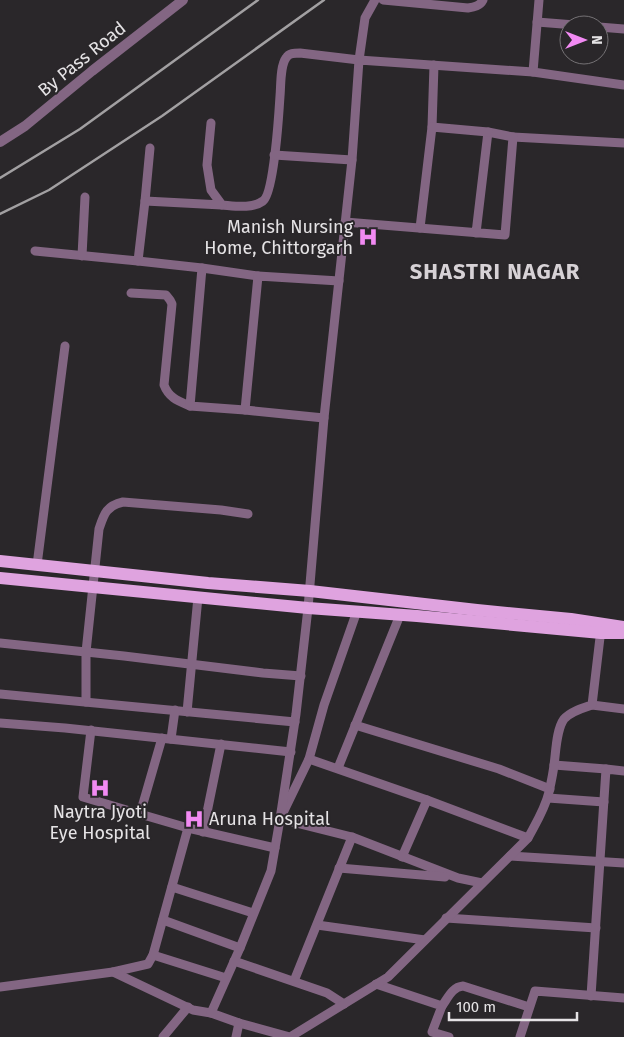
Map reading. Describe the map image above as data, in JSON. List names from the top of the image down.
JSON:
{
  "streets": {
    "street": ["By Pass Road"]
  },
  "districts": ["SHASTRI NAGAR"],
  "places": {
    "hospital": ["Manish Nursing Home, Chittorgarh", "Naytra Jyoti Eye Hospital", "Aruna Hospital"]
  },
  "scale_bar": "100 m",
  "north": "right"
}
